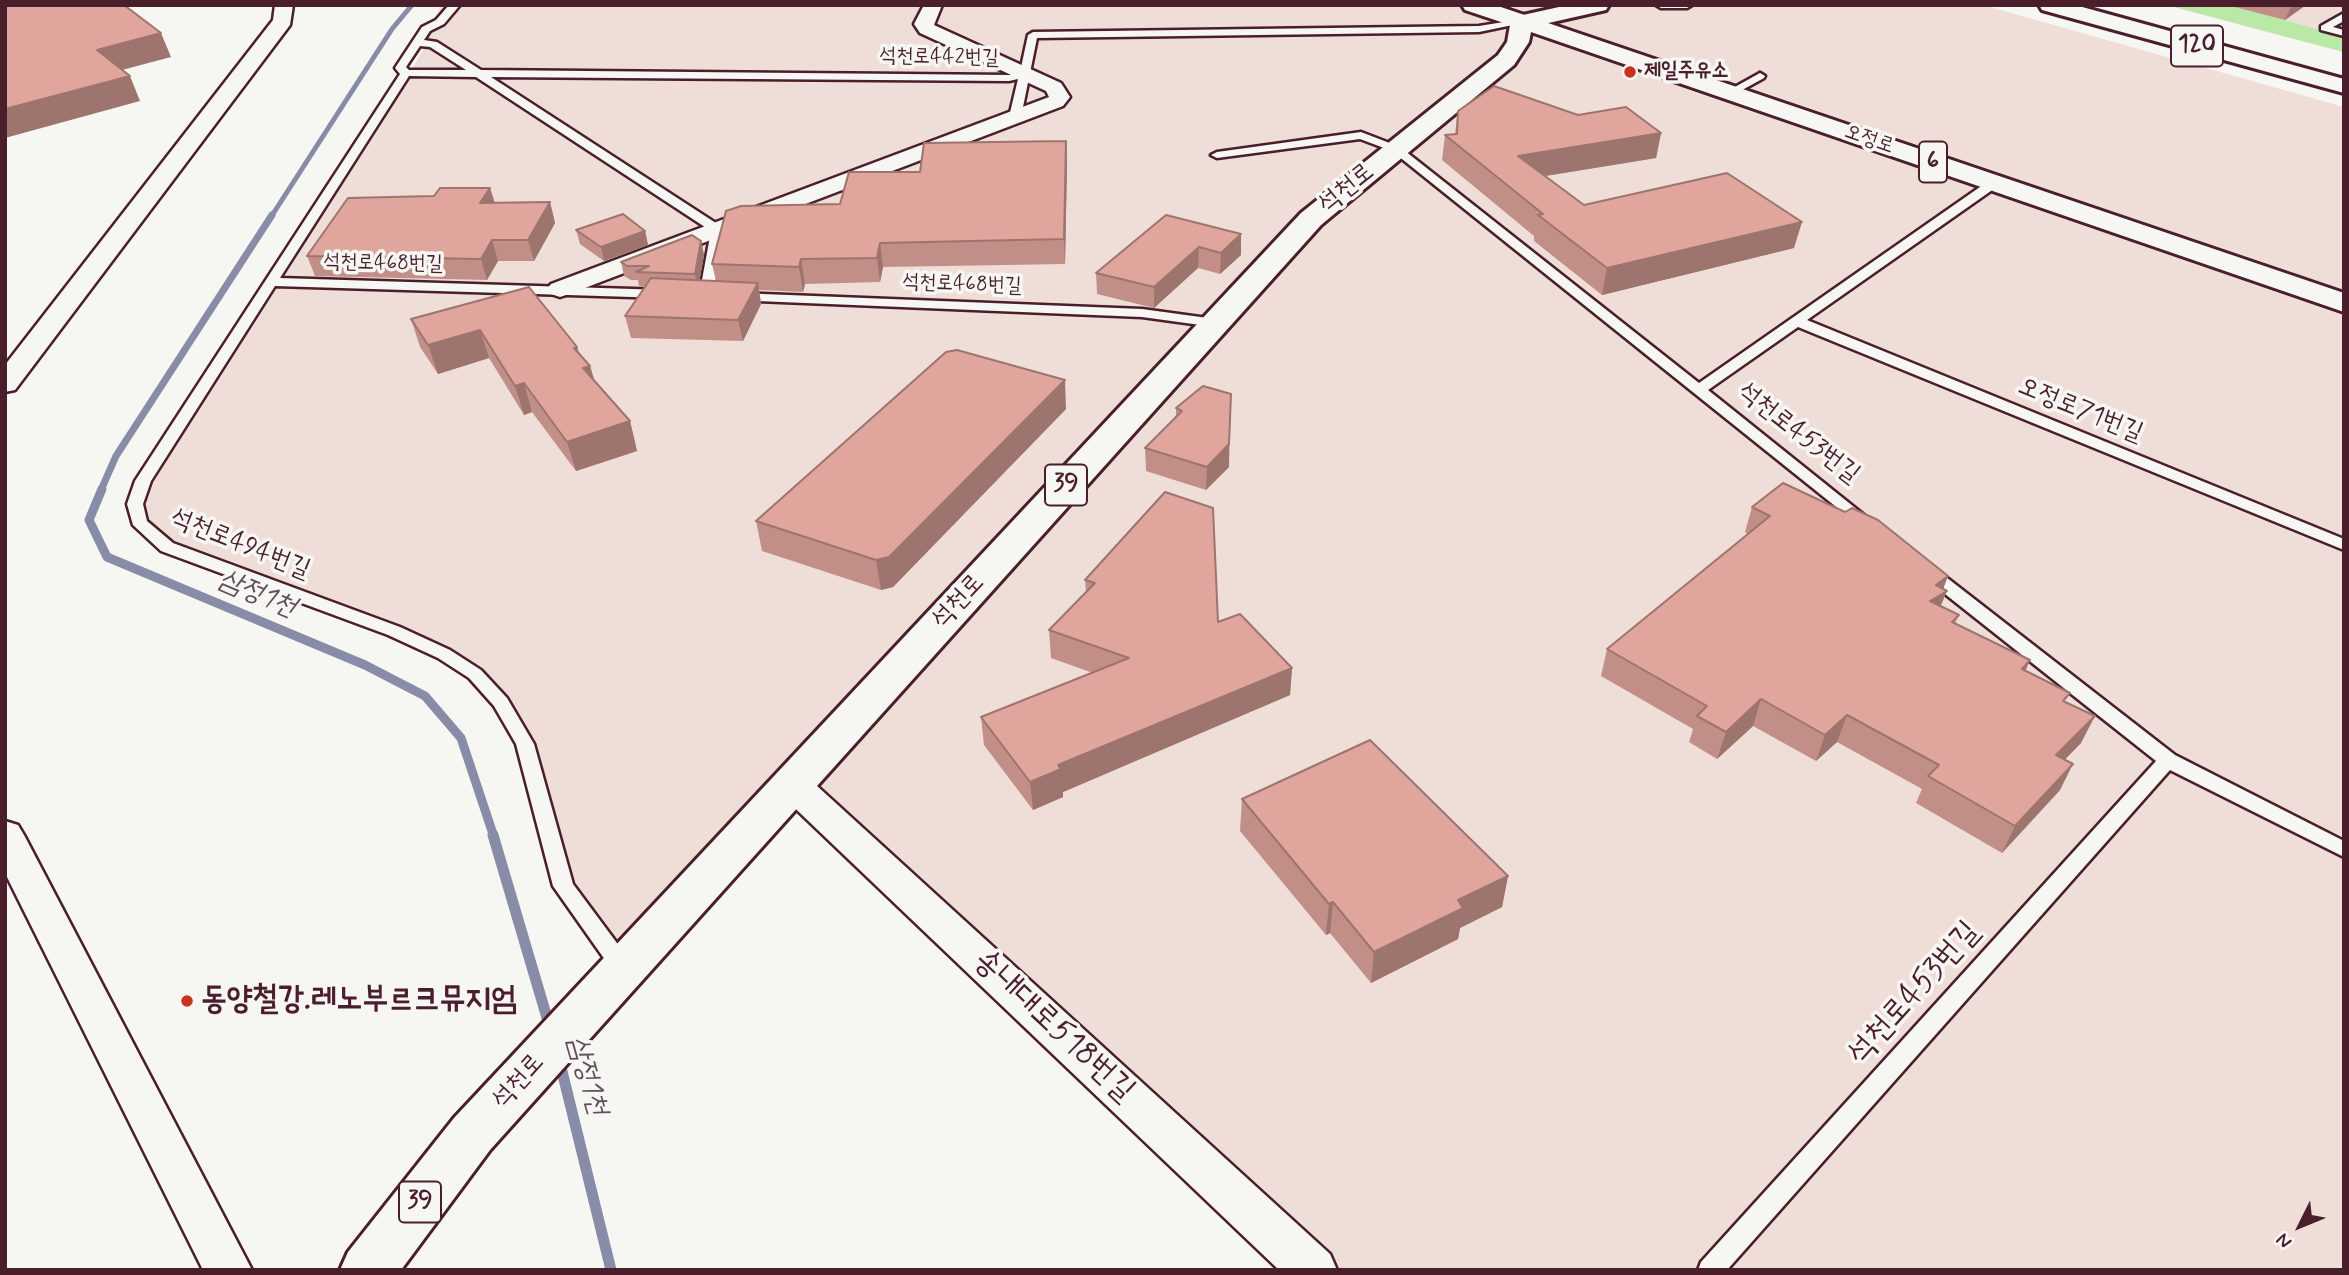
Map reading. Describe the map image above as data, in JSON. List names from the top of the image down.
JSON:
{
  "streets": {
    "main road": [
      "120",
      "오정로",
      "6",
      "석천로",
      "39"
    ],
    "street": ["송내대로518번길"],
    "lane": [
      "석천로442번길",
      "석천로468번길",
      "오정로71번길",
      "석천로453번길",
      "석천로494번길"
    ]
  },
  "crossings": [
    ["석천로442번길", "오정로"],
    ["석천로442번길", "석천로"],
    ["석천로442번길", "석천로494번길"],
    ["오정로", "석천로"],
    ["석천로", "석천로468번길"],
    ["석천로", "석천로453번길"],
    ["석천로", "석천로494번길"],
    ["석천로", "송내대로518번길"],
    ["석천로468번길", "석천로494번길"]
  ],
  "water": ["삼정1천"],
  "places": ["제일주유소", "동양철강.레노부르크뮤지엄"],
  "north": "bottom left"
}
